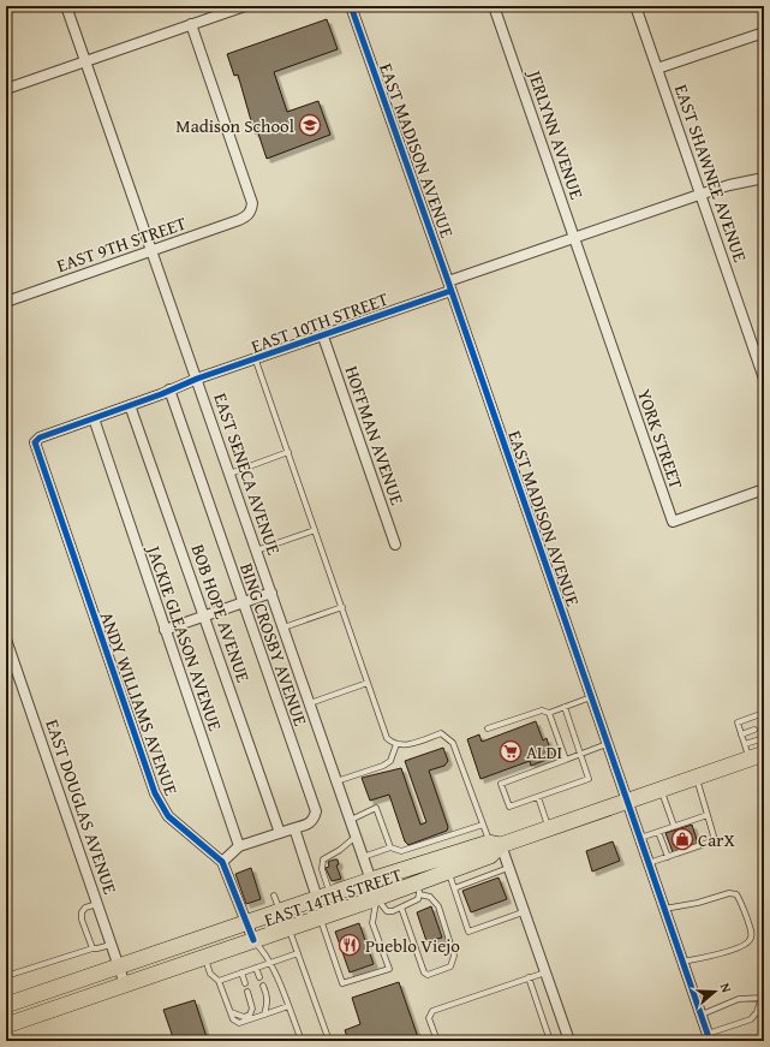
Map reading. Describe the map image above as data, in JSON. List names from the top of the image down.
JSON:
{
  "streets": {
    "main road": ["EAST 14TH STREET"],
    "street": [
      "JERLYNN AVENUE",
      "EAST MADISON AVENUE",
      "EAST SHAWNEE AVENUE",
      "EAST 9TH STREET",
      "EAST 10TH STREET",
      "HOFFMAN AVENUE",
      "YORK STREET",
      "EAST SENECA AVENUE",
      "BOB HOPE AVENUE",
      "JACKIE GLEASON AVENUE",
      "BING CROSBY AVENUE",
      "ANDY WILLIAMS AVENUE",
      "EAST DOUGLAS AVENUE"
    ]
  },
  "crossings": [
    ["JERLYNN AVENUE", "YORK STREET"],
    ["EAST MADISON AVENUE", "EAST 10TH STREET"],
    ["EAST MADISON AVENUE", "EAST 14TH STREET"],
    ["EAST 9TH STREET", "EAST SENECA AVENUE"],
    ["EAST 10TH STREET", "HOFFMAN AVENUE"],
    ["EAST 10TH STREET", "EAST SENECA AVENUE"],
    ["EAST 10TH STREET", "BOB HOPE AVENUE"],
    ["EAST 10TH STREET", "JACKIE GLEASON AVENUE"],
    ["EAST 10TH STREET", "BING CROSBY AVENUE"],
    ["EAST 10TH STREET", "ANDY WILLIAMS AVENUE"],
    ["EAST SENECA AVENUE", "EAST 14TH STREET"],
    ["ANDY WILLIAMS AVENUE", "EAST 14TH STREET"],
    ["EAST DOUGLAS AVENUE", "EAST 14TH STREET"]
  ],
  "places": {
    "school or university": ["Madison School"],
    "supermarket": ["ALDI"],
    "shop": ["CarX"],
    "restaurant": ["Pueblo Viejo"]
  },
  "north": "right"
}
